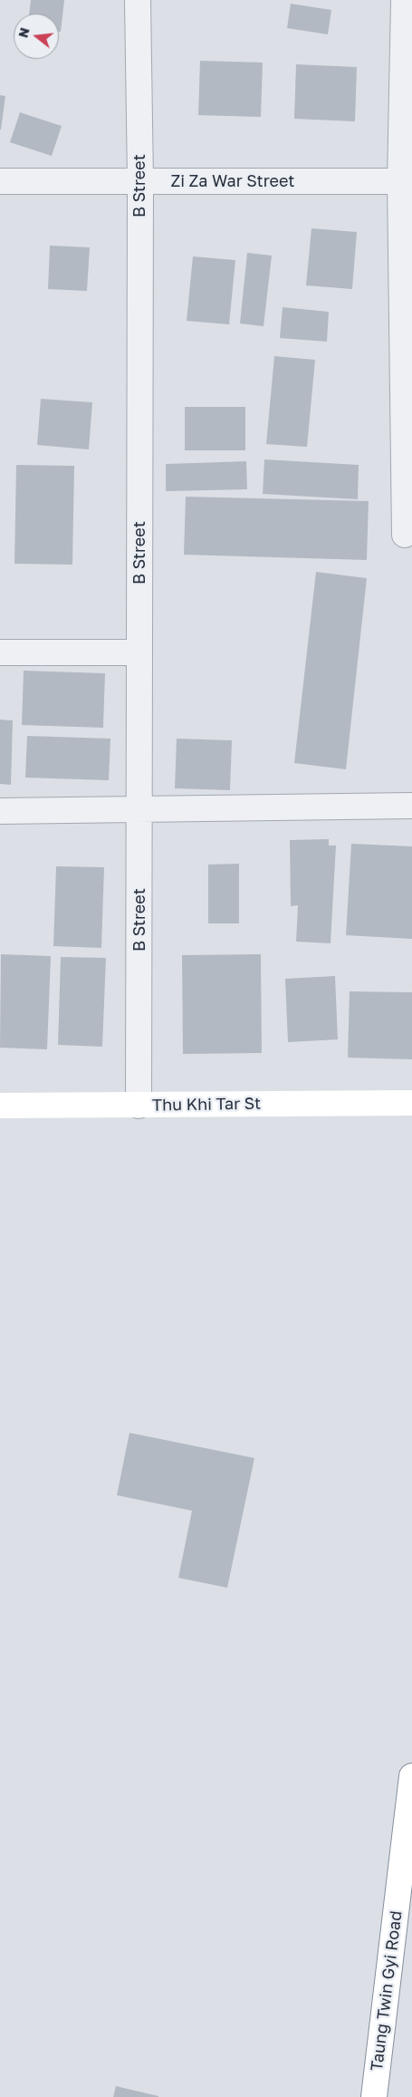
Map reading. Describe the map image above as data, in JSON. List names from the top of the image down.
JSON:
{
  "streets": {
    "main road": ["Thu Khi Tar St", "Taung Twin Gyi Road"],
    "street": ["Zi Za War Street", "B Street"]
  },
  "crossings": [
    ["Zi Za War Street", "B Street"],
    ["B Street", "Thu Khi Tar St"]
  ],
  "north": "left"
}
